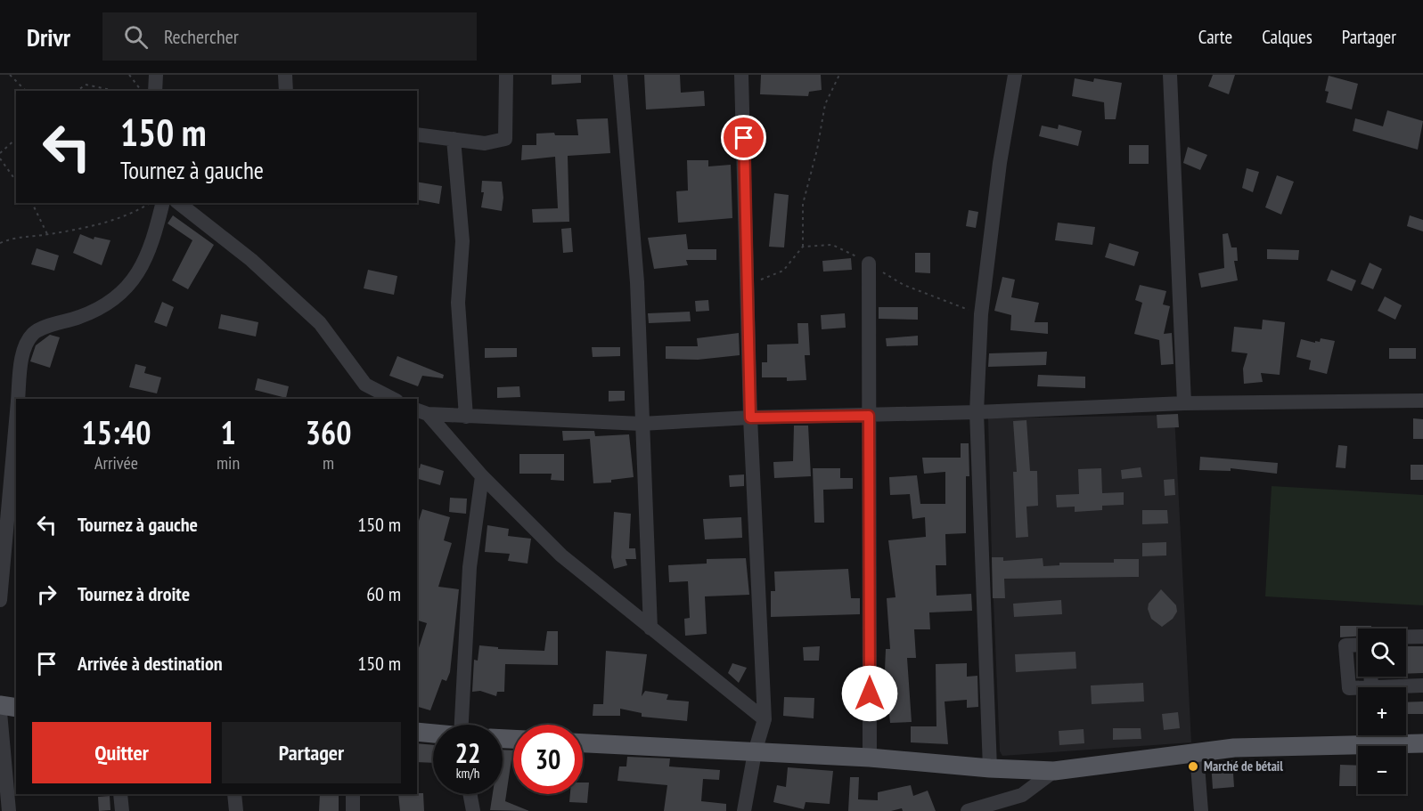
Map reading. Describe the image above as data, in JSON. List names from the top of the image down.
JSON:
{
  "places": ["Marché de bétail"],
  "page": {
    "header": "Drivr",
    "search": "Rechercher",
    "nav": ["Carte", "Calques", "Partager"],
    "turn": ["150 m", "Tournez à gauche"],
    "eta": [
      "15:40",
      "Arrivée",
      "1",
      "min",
      "360",
      "m"
    ],
    "list": [
      {
        "name": "Tournez à gauche",
        "value": "150 m"
      },
      {
        "name": "Tournez à droite",
        "value": "60 m"
      },
      {
        "name": "Arrivée à destination",
        "value": "150 m"
      }
    ],
    "map_buttons": ["+", "−"],
    "buttons": ["Quitter", "Partager"],
    "speed": "22 km/h",
    "limit": "30"
  }
}
